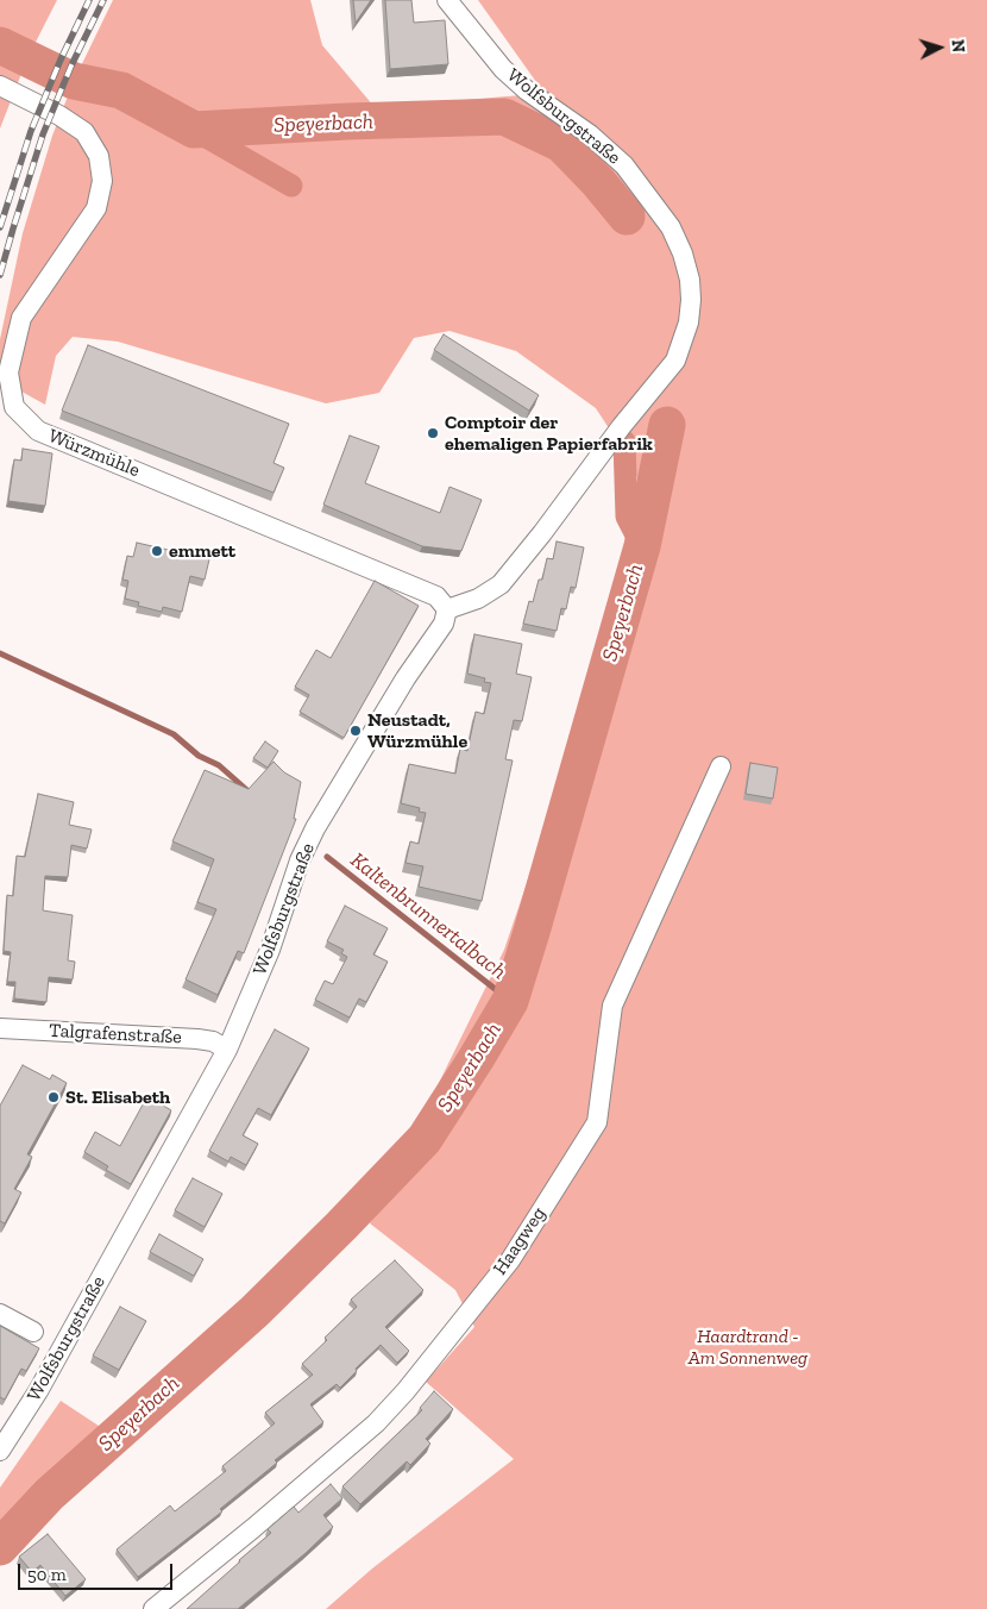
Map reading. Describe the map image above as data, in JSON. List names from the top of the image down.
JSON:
{
  "streets": {
    "street": [
      "Wolfsburgstraße",
      "Würzmühle",
      "Talgrafenstraße",
      "Haagweg"
    ]
  },
  "crossings": [
    ["Wolfsburgstraße", "Würzmühle"],
    ["Wolfsburgstraße", "Talgrafenstraße"]
  ],
  "water": ["Speyerbach", "Kaltenbrunnertalbach"],
  "parks": ["Haardtrand - Am Sonnenweg"],
  "places": [
    "Comptoir der ehemaligen Papierfabrik",
    "emmett",
    "Neustadt, Würzmühle",
    "St. Elisabeth"
  ],
  "scale_bar": "50 m",
  "north": "right"
}
